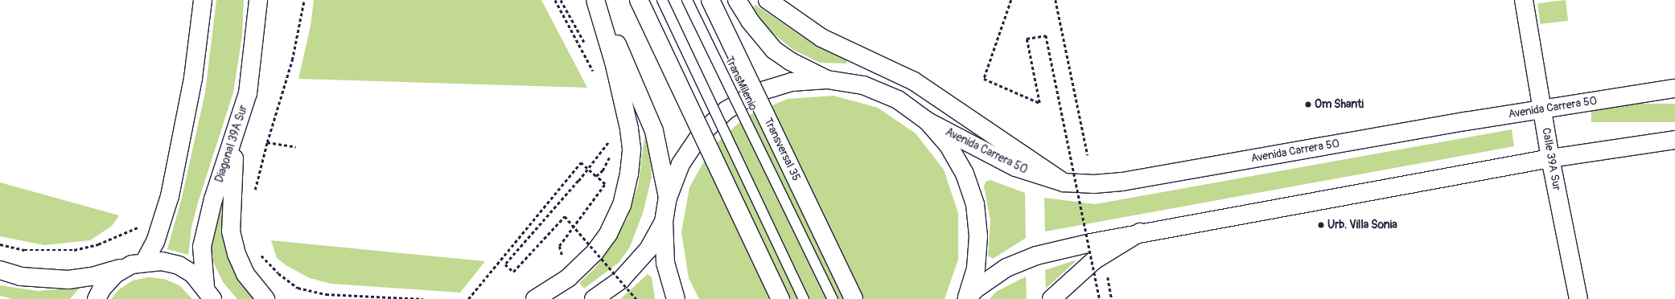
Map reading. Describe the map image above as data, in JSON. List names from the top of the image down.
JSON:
{
  "streets": {
    "main road": [
      "Avenida Carrera 50",
      "Diagonal 39A Sur",
      "Transversal 35",
      "Calle 39A Sur"
    ],
    "lane": ["TransMilenio"]
  },
  "crossings": [
    ["Avenida Carrera 50", "Calle 39A Sur"]
  ],
  "places": ["Om Shanti", "Urb. Villa Sonia"]
}
